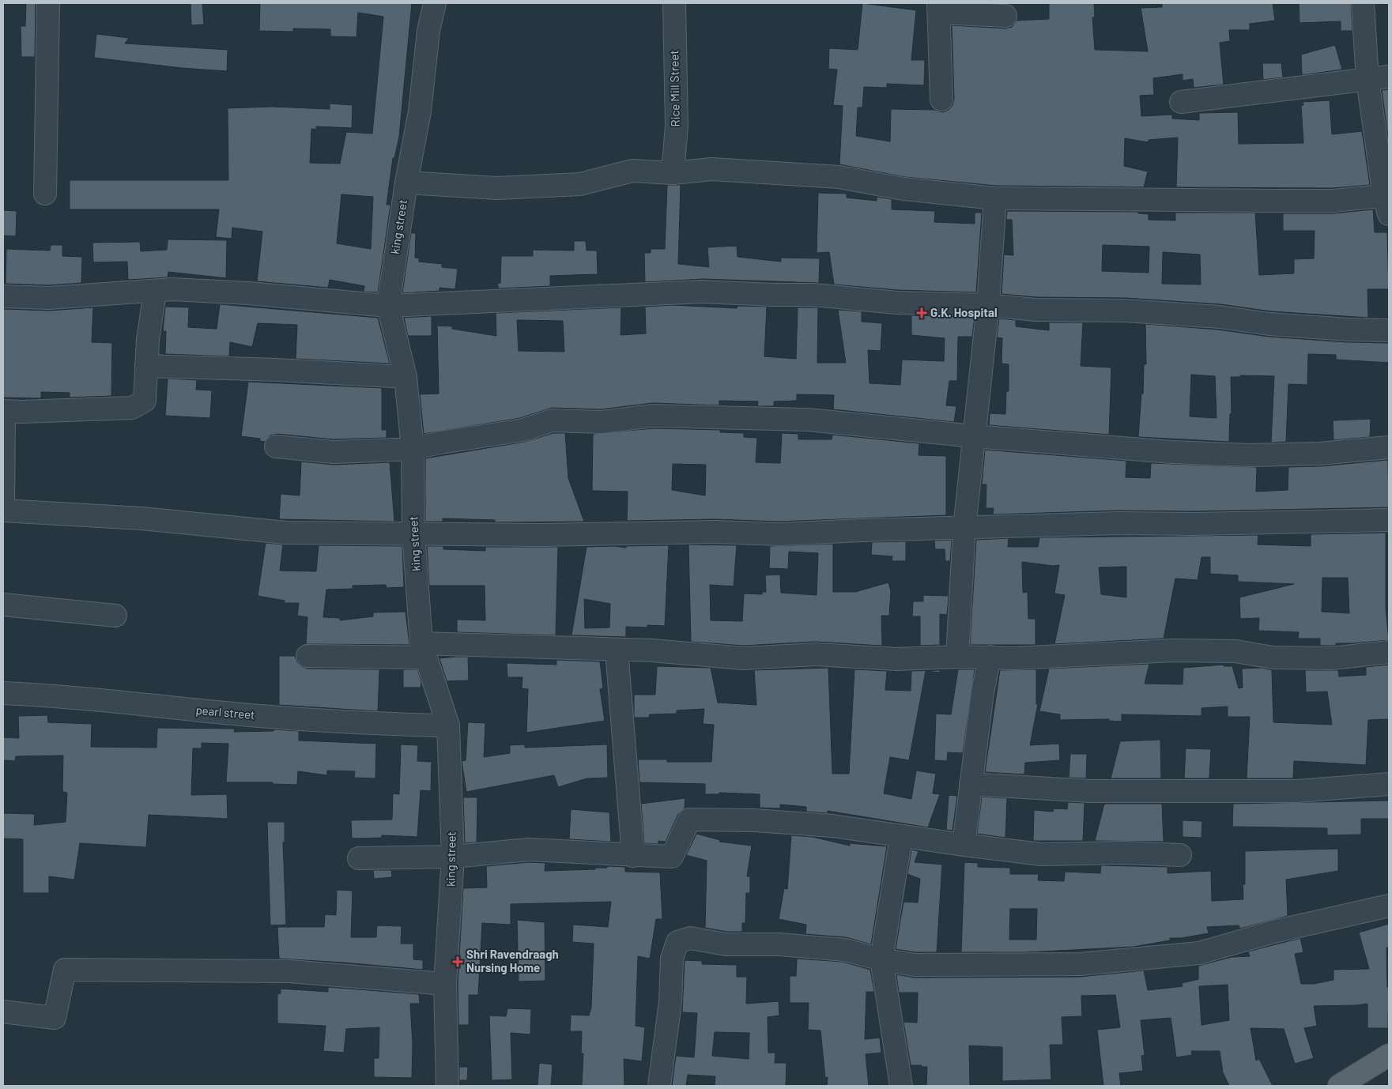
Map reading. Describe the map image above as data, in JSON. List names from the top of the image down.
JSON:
{
  "streets": {
    "street": ["Rice Mill Street", "king street", "pearl street"]
  },
  "crossings": [
    ["king street", "pearl street"]
  ],
  "places": {
    "health": ["G.K. Hospital", "Shri Ravendraagh Nursing Home"]
  }
}
